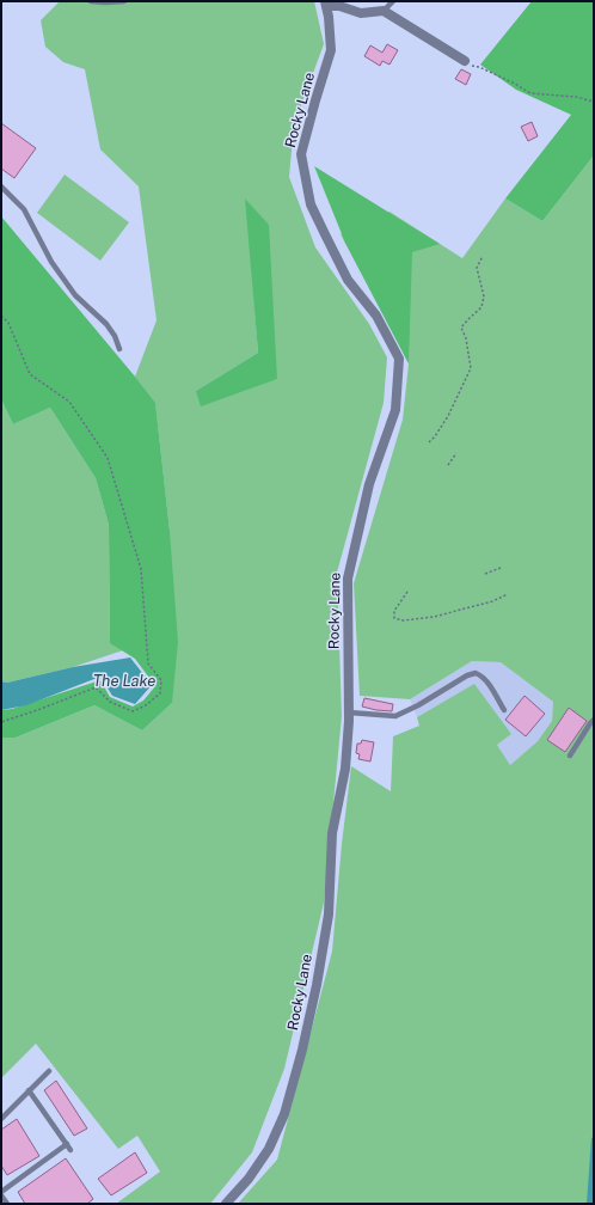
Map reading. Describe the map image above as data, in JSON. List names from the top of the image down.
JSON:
{
  "streets": {
    "street": ["Rocky Lane"]
  },
  "water": ["The Lake"]
}
